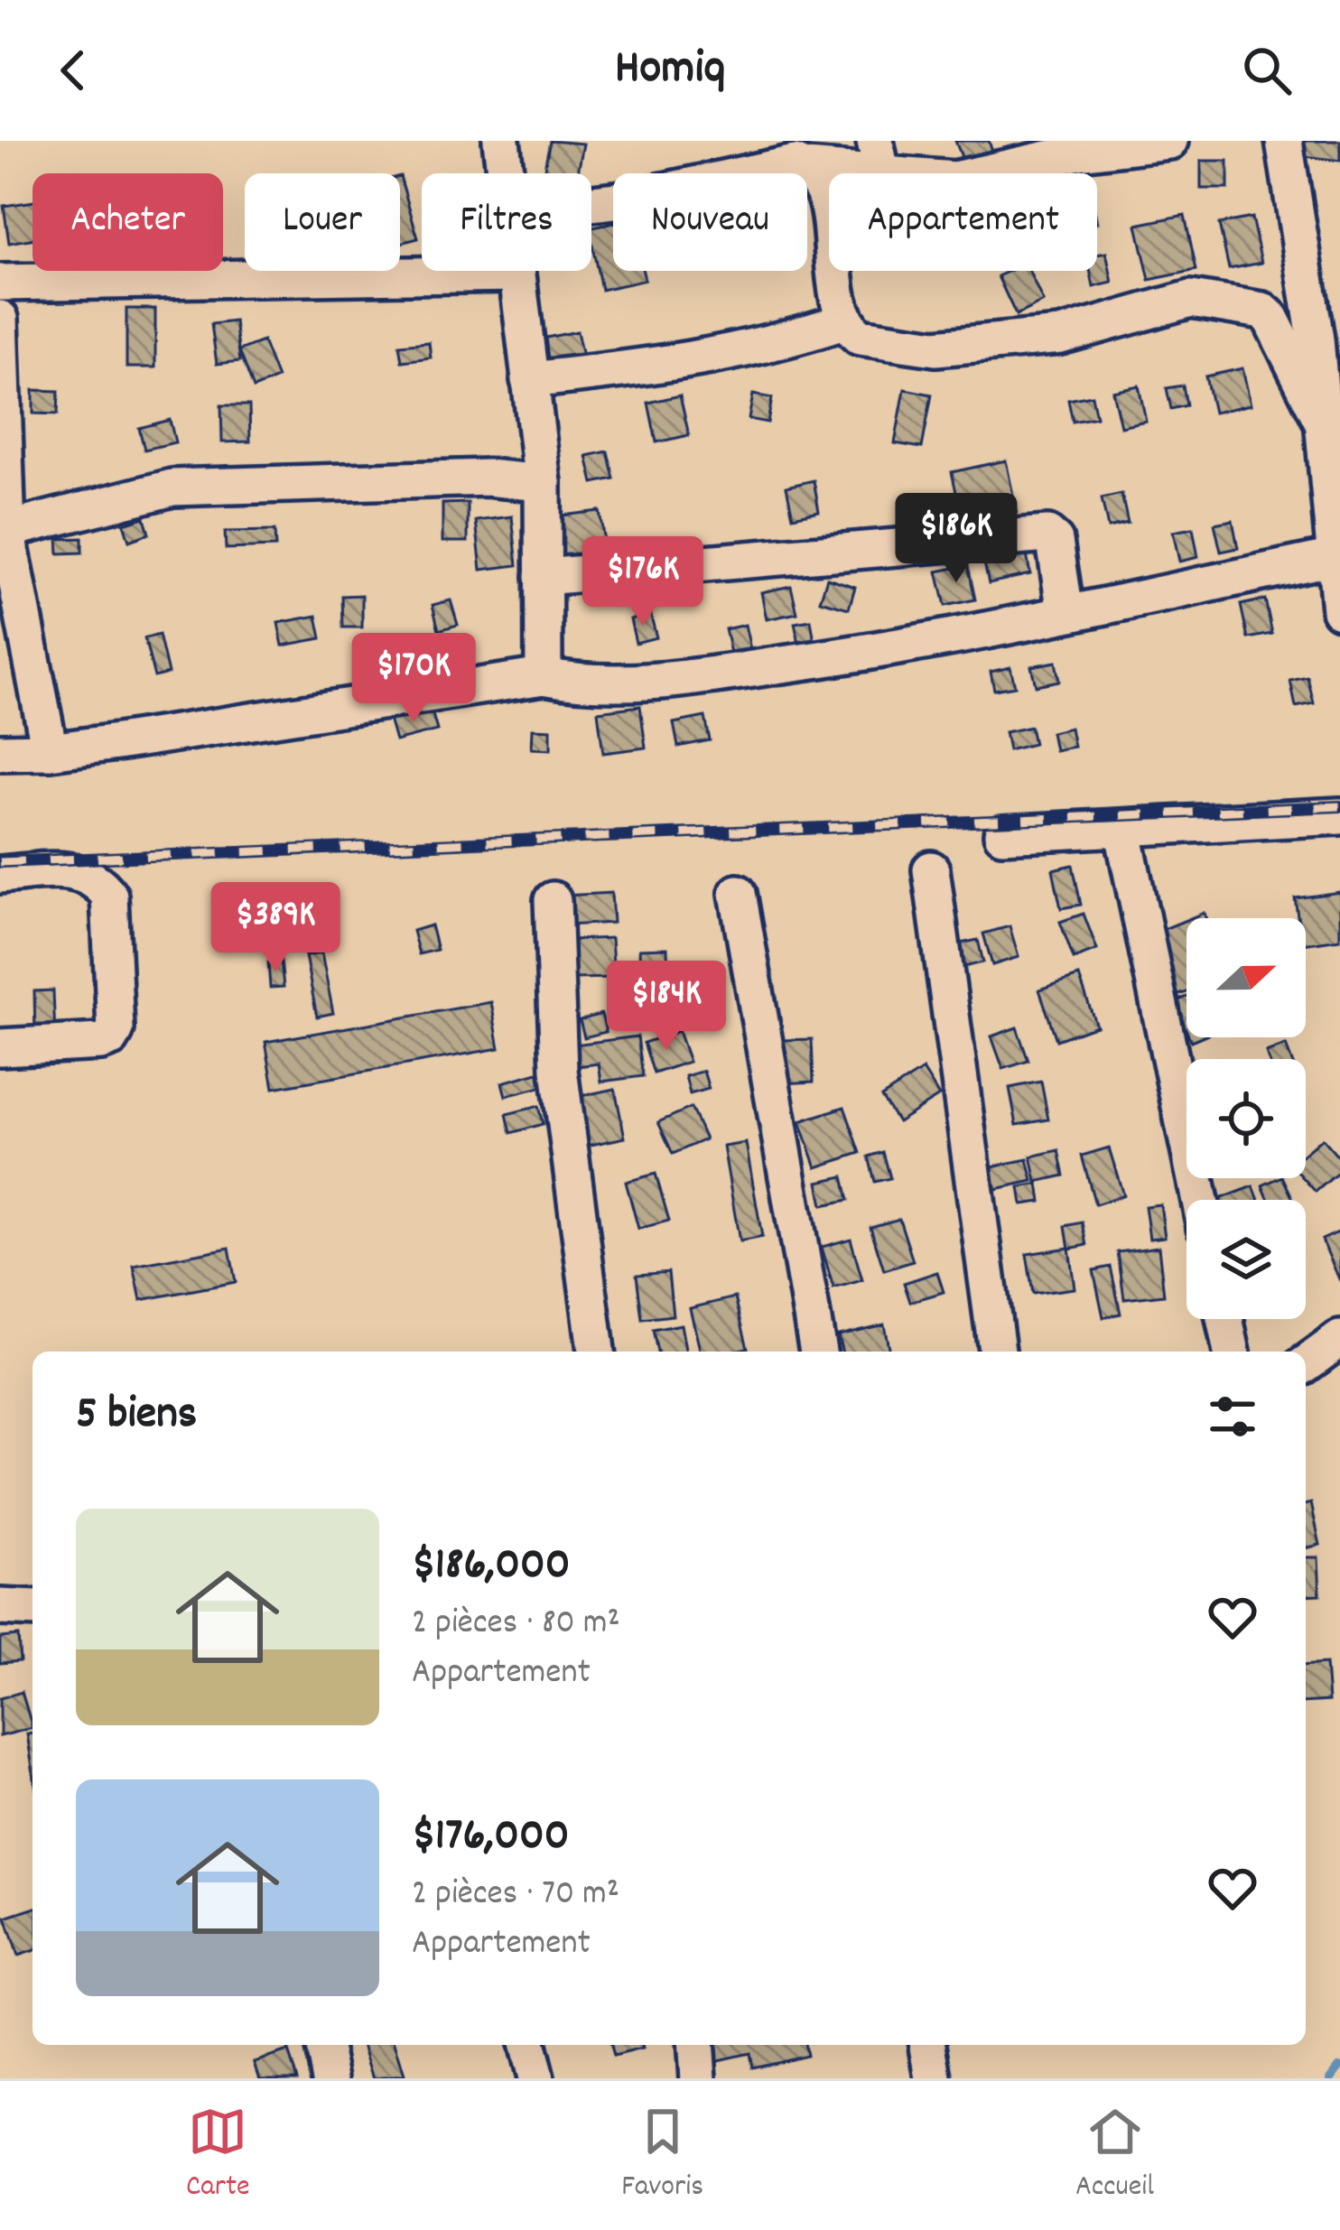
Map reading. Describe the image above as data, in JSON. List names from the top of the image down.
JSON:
{
  "north": "right",
  "page": {
    "header": "Homiq",
    "chip": [
      "Acheter",
      "Louer",
      "Filtres",
      "Nouveau",
      "Appartement"
    ],
    "price": [
      "$186K",
      "$176K",
      "$170K",
      "$389K",
      "$184K"
    ],
    "heading": "5 biens",
    "list": [
      {
        "name": "$186,000",
        "note": "2 pièces · 80 m² · Appartement"
      },
      {
        "name": "$176,000",
        "note": "2 pièces · 70 m² · Appartement"
      }
    ],
    "tabs": ["Carte", "Favoris", "Accueil"]
  }
}
